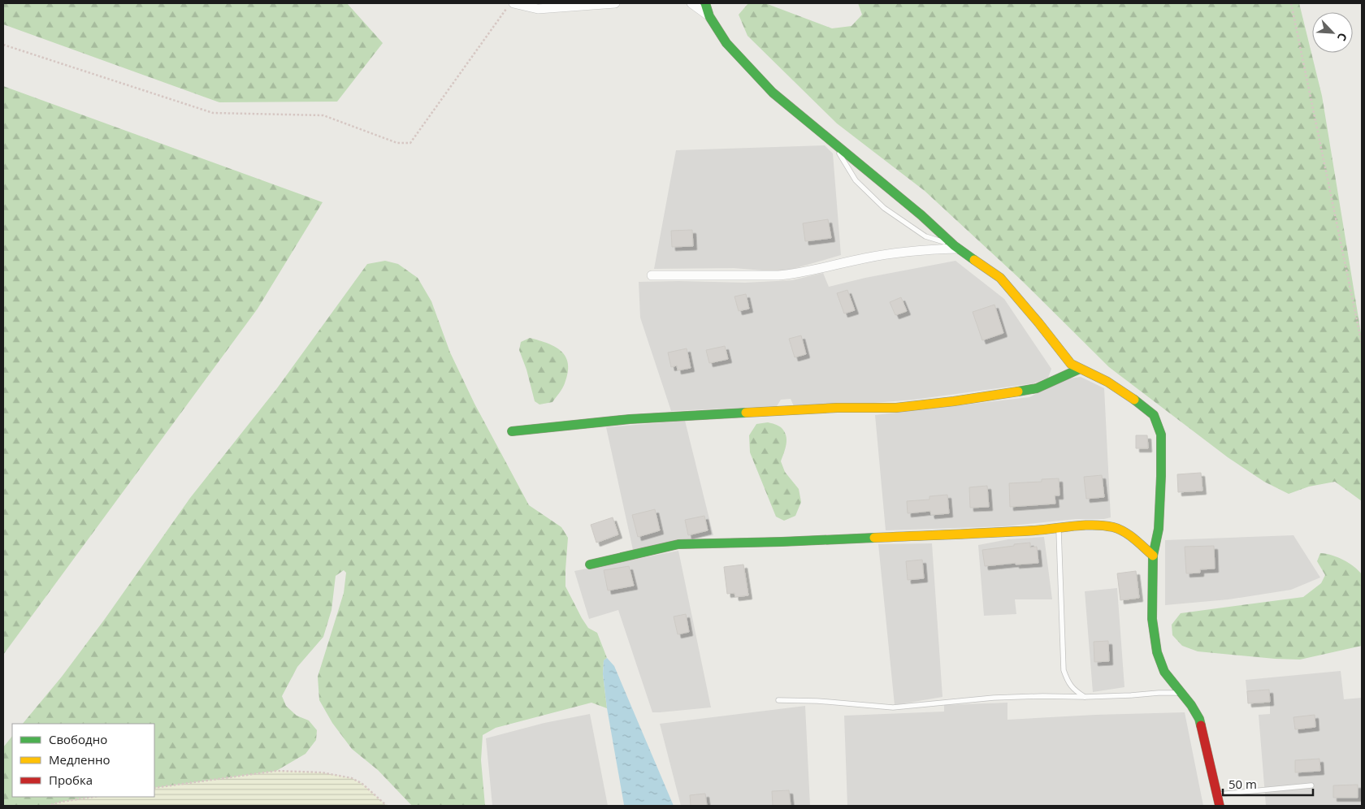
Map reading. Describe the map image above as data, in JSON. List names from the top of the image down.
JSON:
{
  "legend": ["Свободно", "Медленно", "Пробка"],
  "scale_bar": "50 m",
  "north": "bottom right"
}
